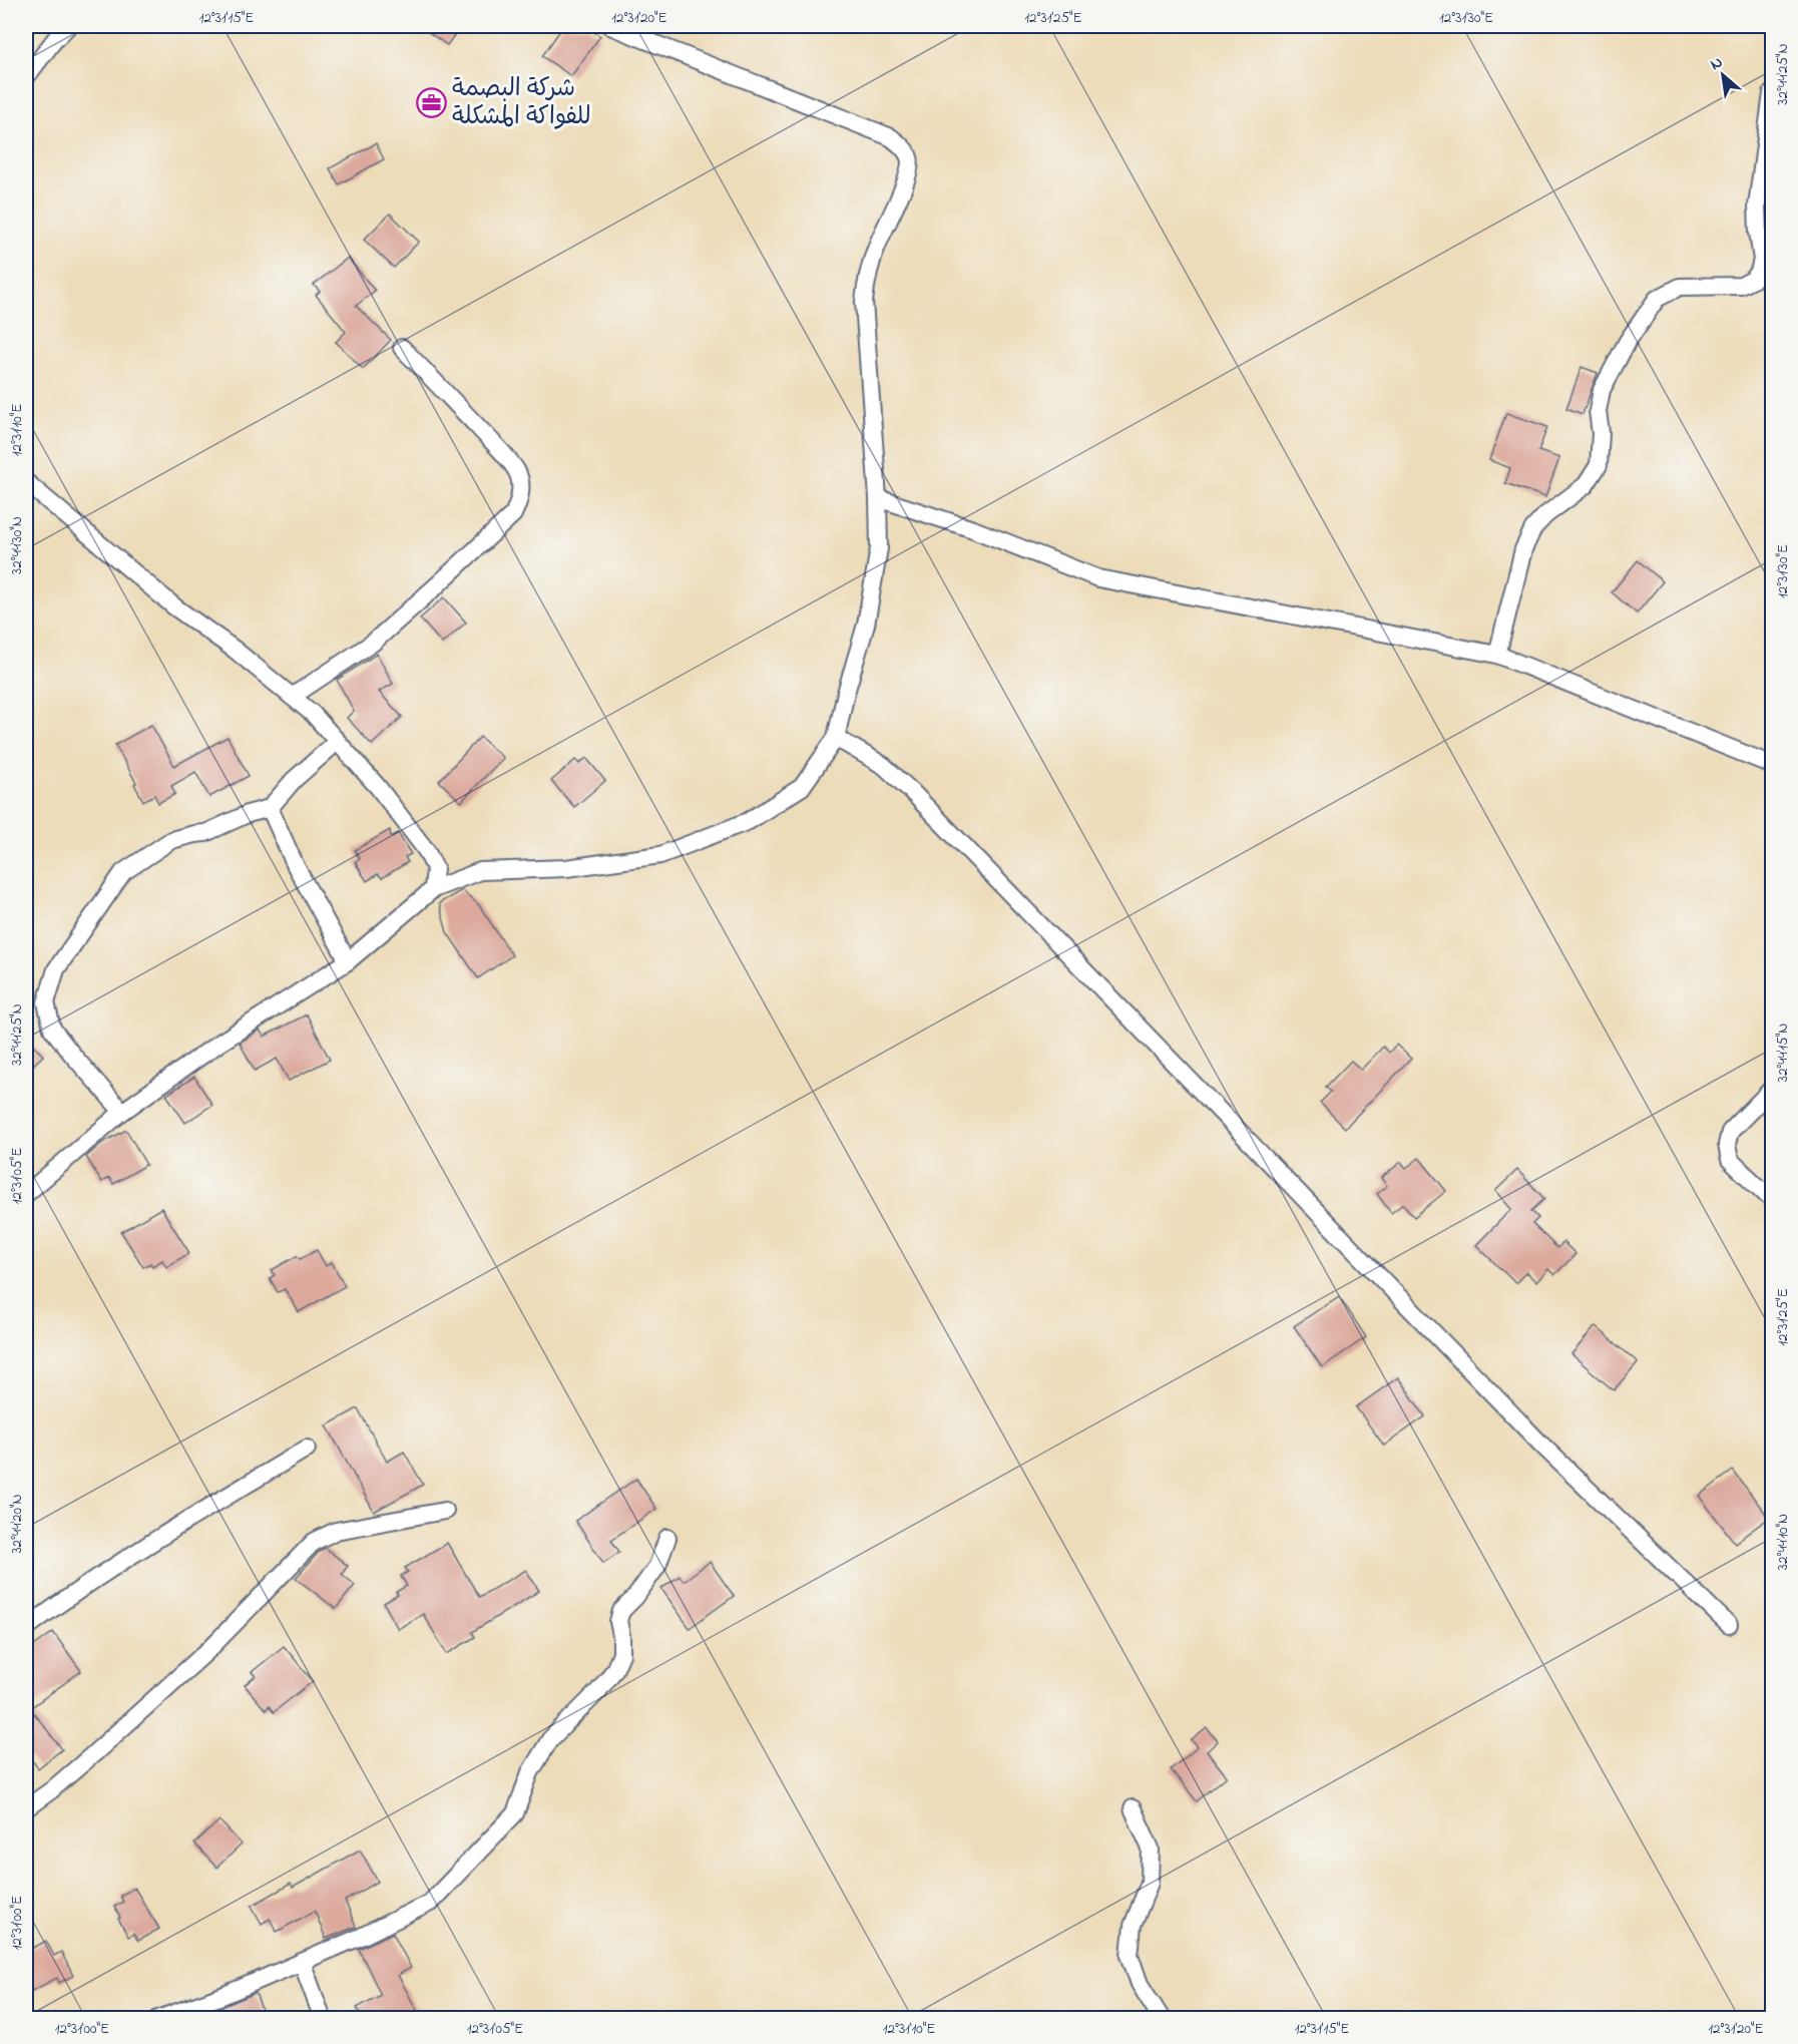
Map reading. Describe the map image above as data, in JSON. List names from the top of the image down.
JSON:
{
  "places": {
    "office": ["شركة البصمة للفواكة المشكلة"]
  },
  "north": "top left",
  "coordinates": [
    "12°31'15\"E",
    "12°31'20\"E",
    "12°31'25\"E",
    "12°31'30\"E",
    "32°44'25\"N",
    "12°31'10\"E",
    "32°44'30\"N",
    "32°44'15\"N",
    "12°31'05\"E",
    "32°44'20\"N",
    "32°44'10\"N",
    "12°31'00\"E"
  ]
}
